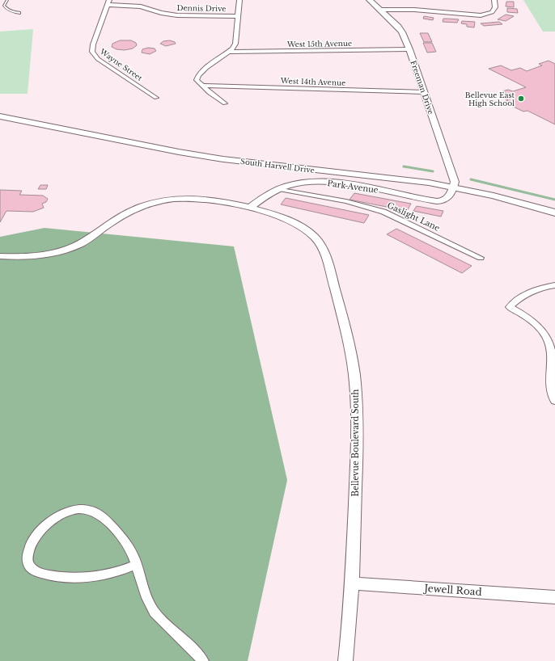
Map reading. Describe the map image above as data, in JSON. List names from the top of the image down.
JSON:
{
  "streets": {
    "main road": ["South Harvell Drive"],
    "street": [
      "Dennis Drive",
      "West 15th Avenue",
      "Wayne Street",
      "West 14th Avenue",
      "Freeman Drive",
      "Park Avenue",
      "Gaslight Lane",
      "Bellevue Boulevard South",
      "Jewell Road"
    ]
  },
  "crossings": [
    ["Dennis Drive", "Wayne Street"],
    ["West 15th Avenue", "Freeman Drive"],
    ["West 14th Avenue", "Freeman Drive"],
    ["Freeman Drive", "South Harvell Drive"],
    ["Freeman Drive", "Park Avenue"],
    ["South Harvell Drive", "Park Avenue"],
    ["Park Avenue", "Gaslight Lane"],
    ["Park Avenue", "Bellevue Boulevard South"],
    ["Bellevue Boulevard South", "Jewell Road"]
  ],
  "places": ["Bellevue East High School"]
}
